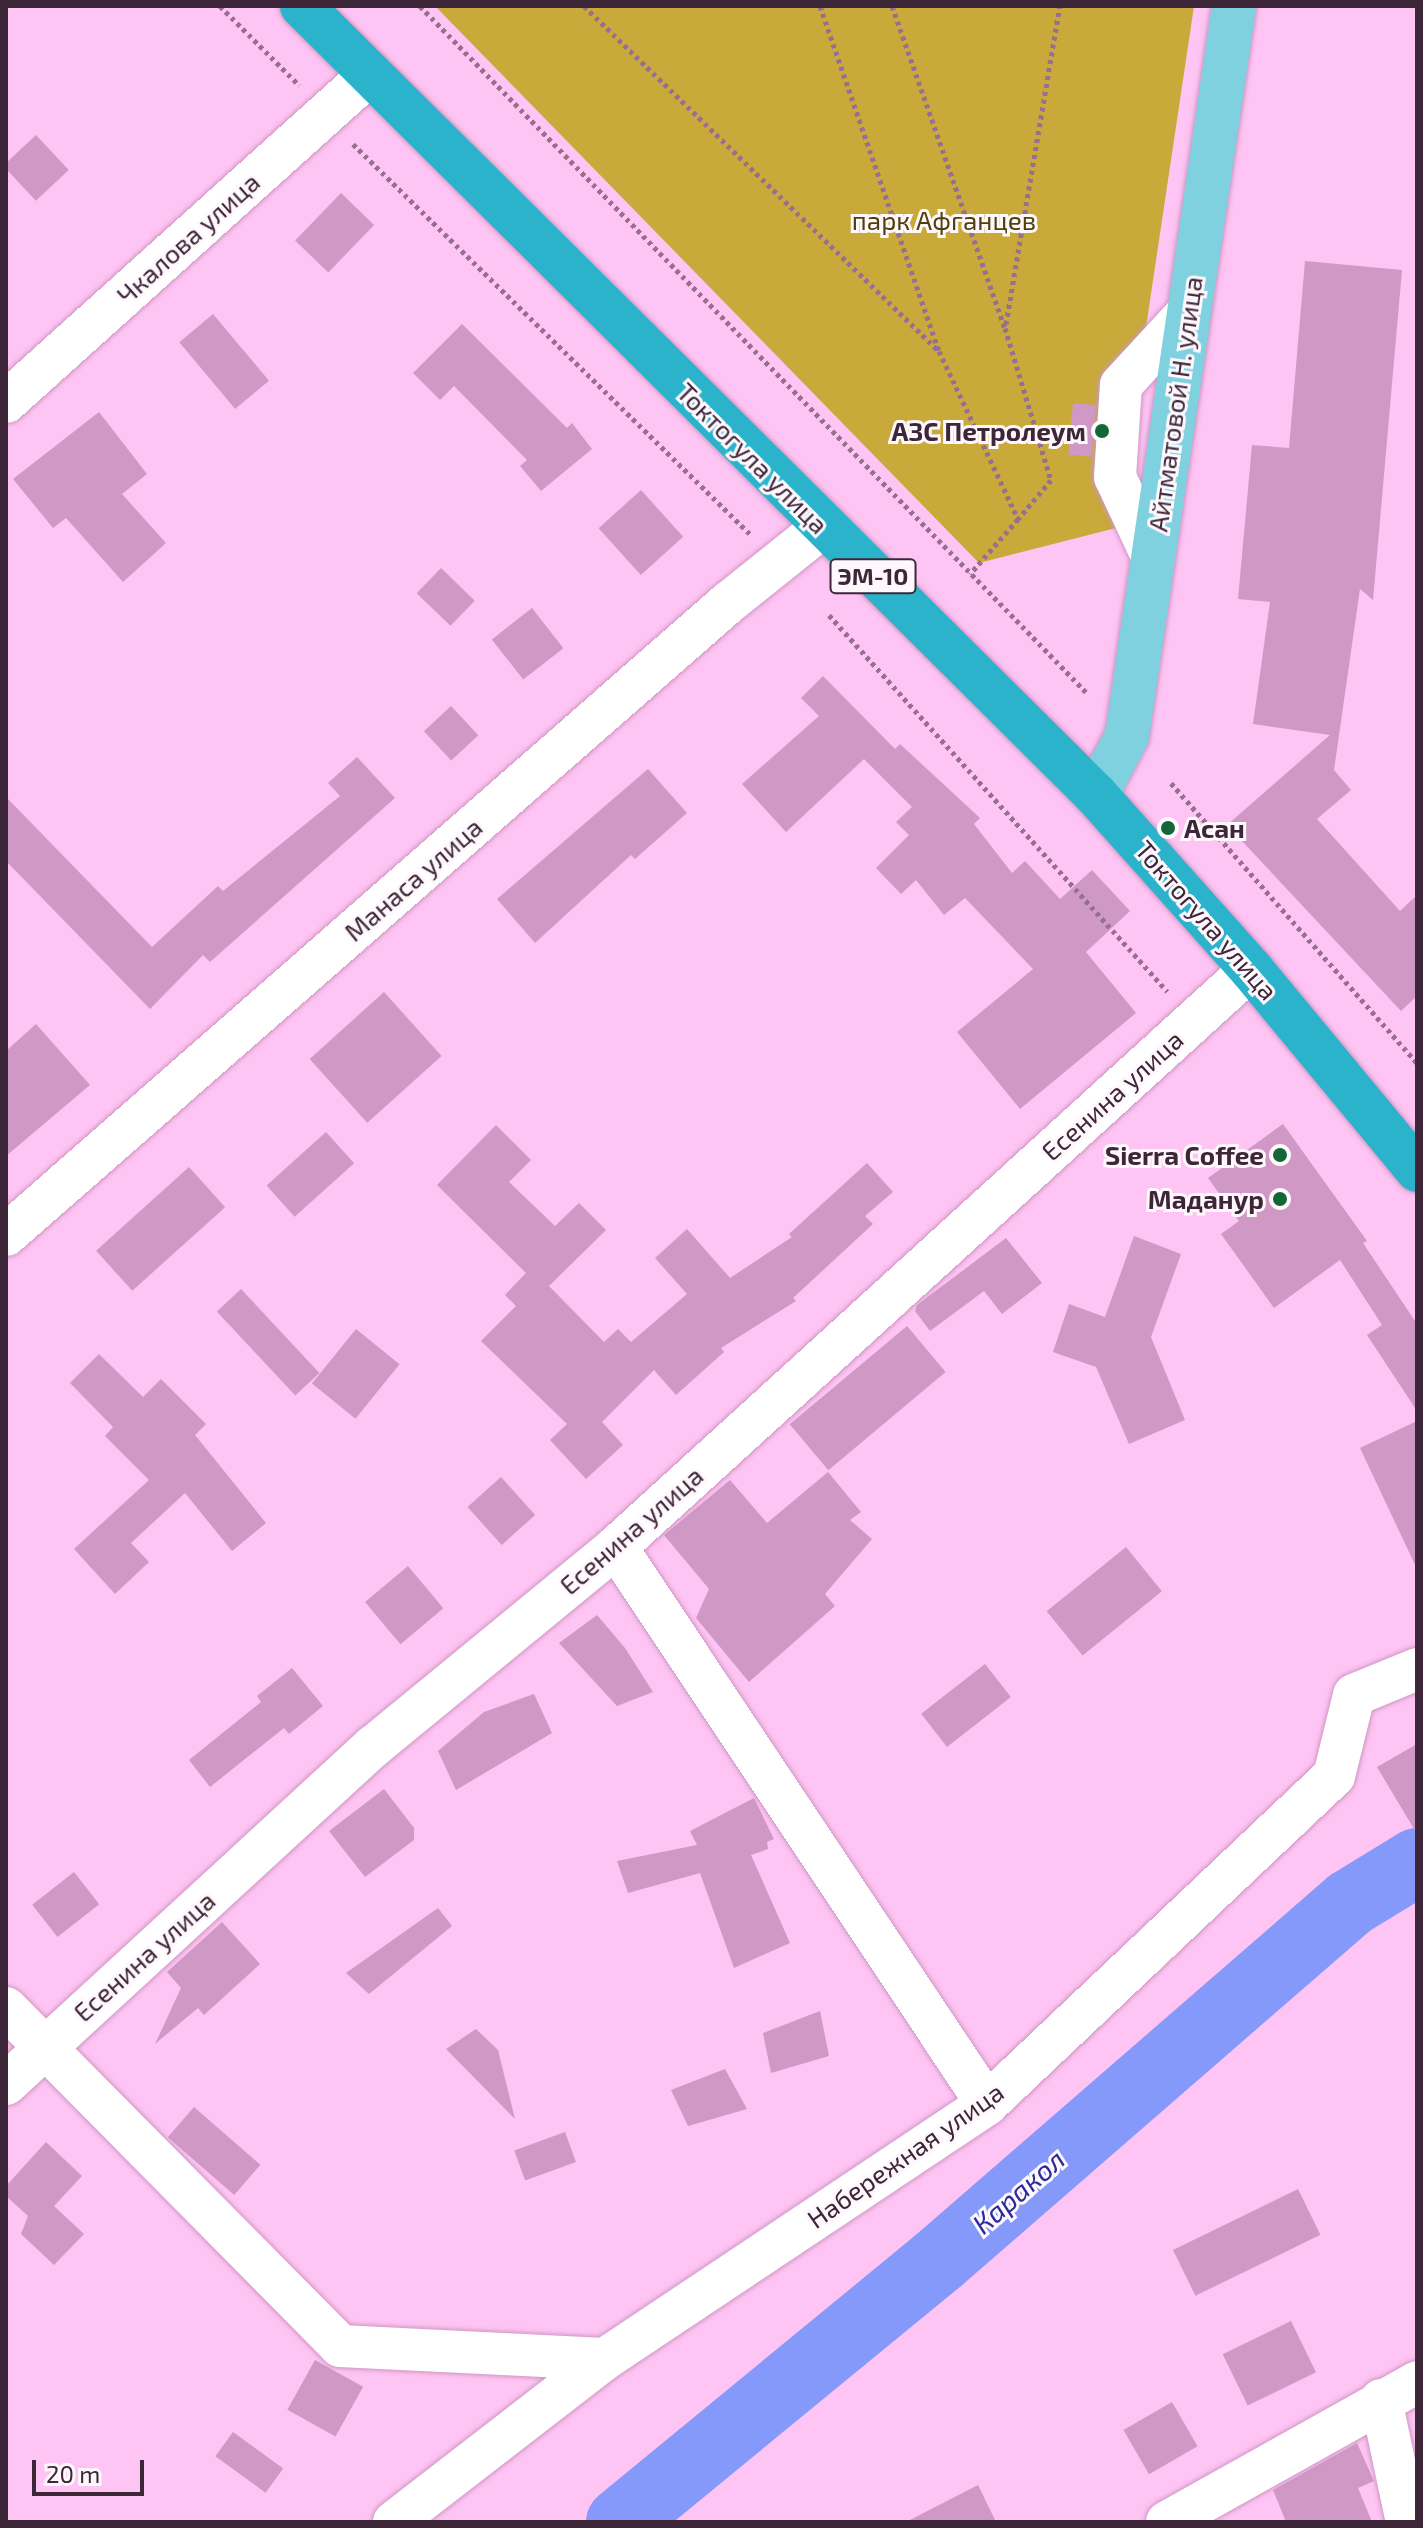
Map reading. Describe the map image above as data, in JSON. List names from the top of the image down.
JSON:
{
  "streets": {
    "highway": ["Токтогула улица", "ЭМ-10"],
    "main road": ["Айтматовой Н. улица"],
    "street": [
      "Чкалова улица",
      "Манаса улица",
      "Есенина улица",
      "Набережная улица"
    ]
  },
  "crossings": [
    ["Чкалова улица", "Токтогула улица"],
    ["Айтматовой Н. улица", "Токтогула улица"],
    ["Токтогула улица", "Манаса улица"],
    ["Токтогула улица", "Есенина улица"]
  ],
  "water": ["Каракол"],
  "parks": ["парк Афганцев"],
  "places": [
    "АЗС Петролеум",
    "Асан",
    "Sierra Coffee",
    "Маданур"
  ],
  "scale_bar": "20 m"
}
